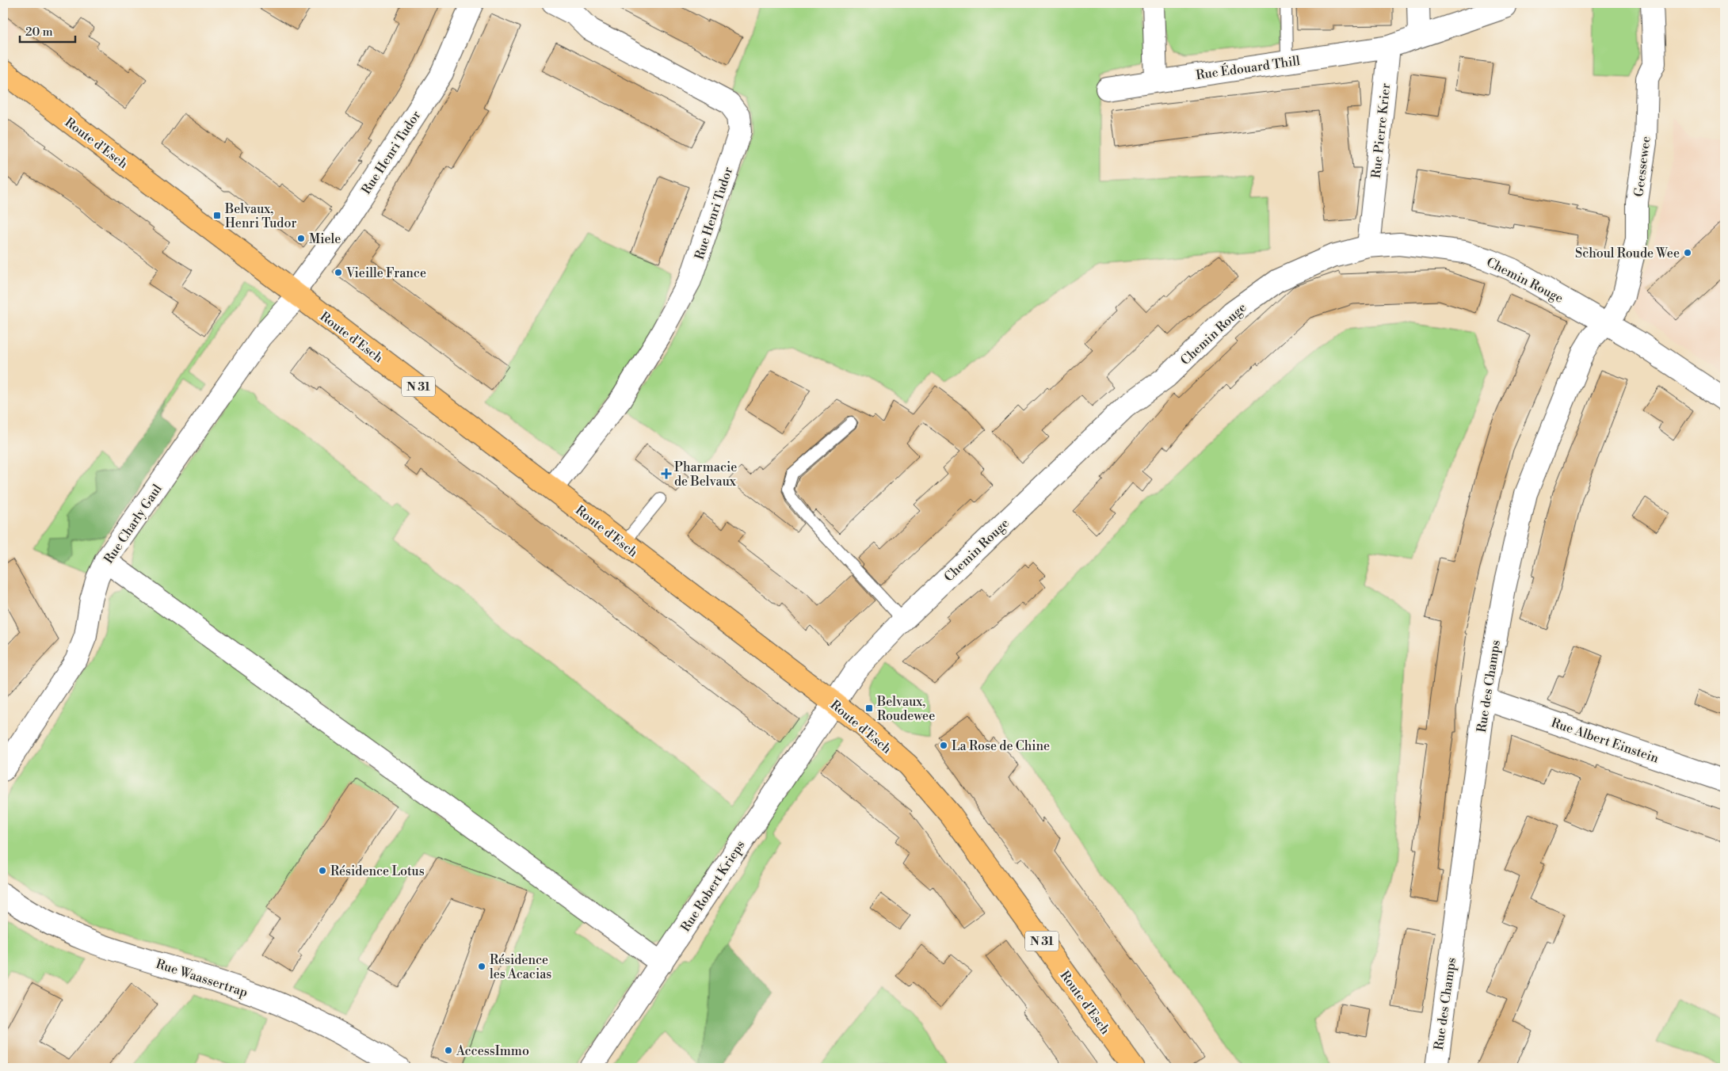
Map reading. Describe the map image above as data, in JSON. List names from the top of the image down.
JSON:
{
  "streets": {
    "main road": ["Route d'Esch", "N 31"],
    "street": [
      "Rue Édouard Thill",
      "Rue Pierre Krier",
      "Rue Henri Tudor",
      "Geessewee",
      "Chemin Rouge",
      "Rue Charly Gaul",
      "Rue des Champs",
      "Rue Albert Einstein",
      "Rue Robert Krieps",
      "Rue Waassertrap"
    ]
  },
  "crossings": [
    ["Rue Édouard Thill", "Rue Pierre Krier"],
    ["Rue Pierre Krier", "Chemin Rouge"],
    ["Route d'Esch", "Rue Henri Tudor"],
    ["Route d'Esch", "Chemin Rouge"],
    ["Route d'Esch", "Rue Charly Gaul"],
    ["Route d'Esch", "Rue Robert Krieps"],
    ["Rue Henri Tudor", "Rue Charly Gaul"],
    ["Geessewee", "Chemin Rouge"],
    ["Geessewee", "Rue des Champs"],
    ["Chemin Rouge", "Rue des Champs"],
    ["Chemin Rouge", "Rue Robert Krieps"],
    ["Rue des Champs", "Rue Albert Einstein"]
  ],
  "places": {
    "transit": ["Belvaux, Henri Tudor", "Belvaux, Roudewee"],
    "other": [
      "Miele",
      "Schoul Roude Wee",
      "Vieille France",
      "La Rose de Chine",
      "Résidence Lotus",
      "Résidence les Acacias",
      "AccessImmo"
    ],
    "health": ["Pharmacie de Belvaux"]
  },
  "scale_bar": "20 m"
}
